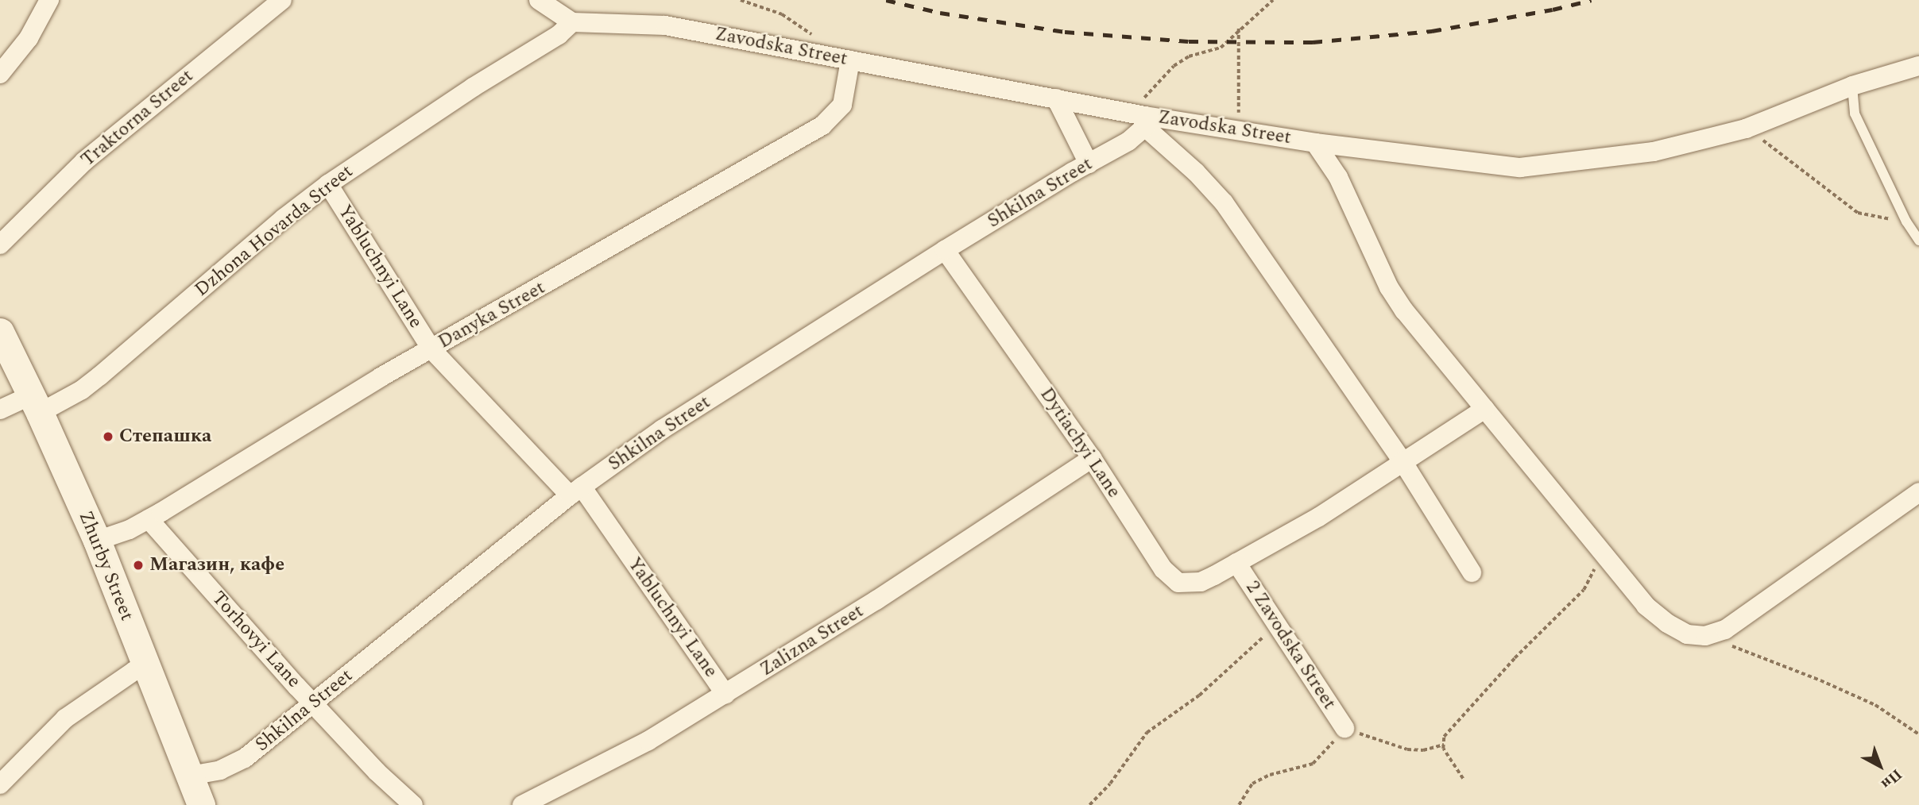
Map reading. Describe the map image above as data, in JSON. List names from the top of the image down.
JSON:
{
  "streets": {
    "street": [
      "Zavodska Street",
      "Traktorna Street",
      "Shkilna Street",
      "Dzhona Hovarda Street",
      "Yabluchnyi Lane",
      "Danyka Street",
      "Dytiachyi Lane",
      "Zhurby Street",
      "Torhovyi Lane",
      "Zalizna Street",
      "2 Zavodska Street"
    ]
  },
  "crossings": [
    ["Zavodska Street", "Shkilna Street"],
    ["Zavodska Street", "Dzhona Hovarda Street"],
    ["Zavodska Street", "Danyka Street"],
    ["Shkilna Street", "Yabluchnyi Lane"],
    ["Shkilna Street", "Dytiachyi Lane"],
    ["Shkilna Street", "Zhurby Street"],
    ["Shkilna Street", "Torhovyi Lane"],
    ["Dzhona Hovarda Street", "Yabluchnyi Lane"],
    ["Dzhona Hovarda Street", "Zhurby Street"],
    ["Yabluchnyi Lane", "Danyka Street"],
    ["Yabluchnyi Lane", "Zalizna Street"],
    ["Danyka Street", "Zhurby Street"],
    ["Danyka Street", "Torhovyi Lane"],
    ["Dytiachyi Lane", "Zalizna Street"],
    ["Dytiachyi Lane", "2 Zavodska Street"]
  ],
  "places": ["Степашка", "Магазин, кафе"],
  "north": "bottom right"
}
